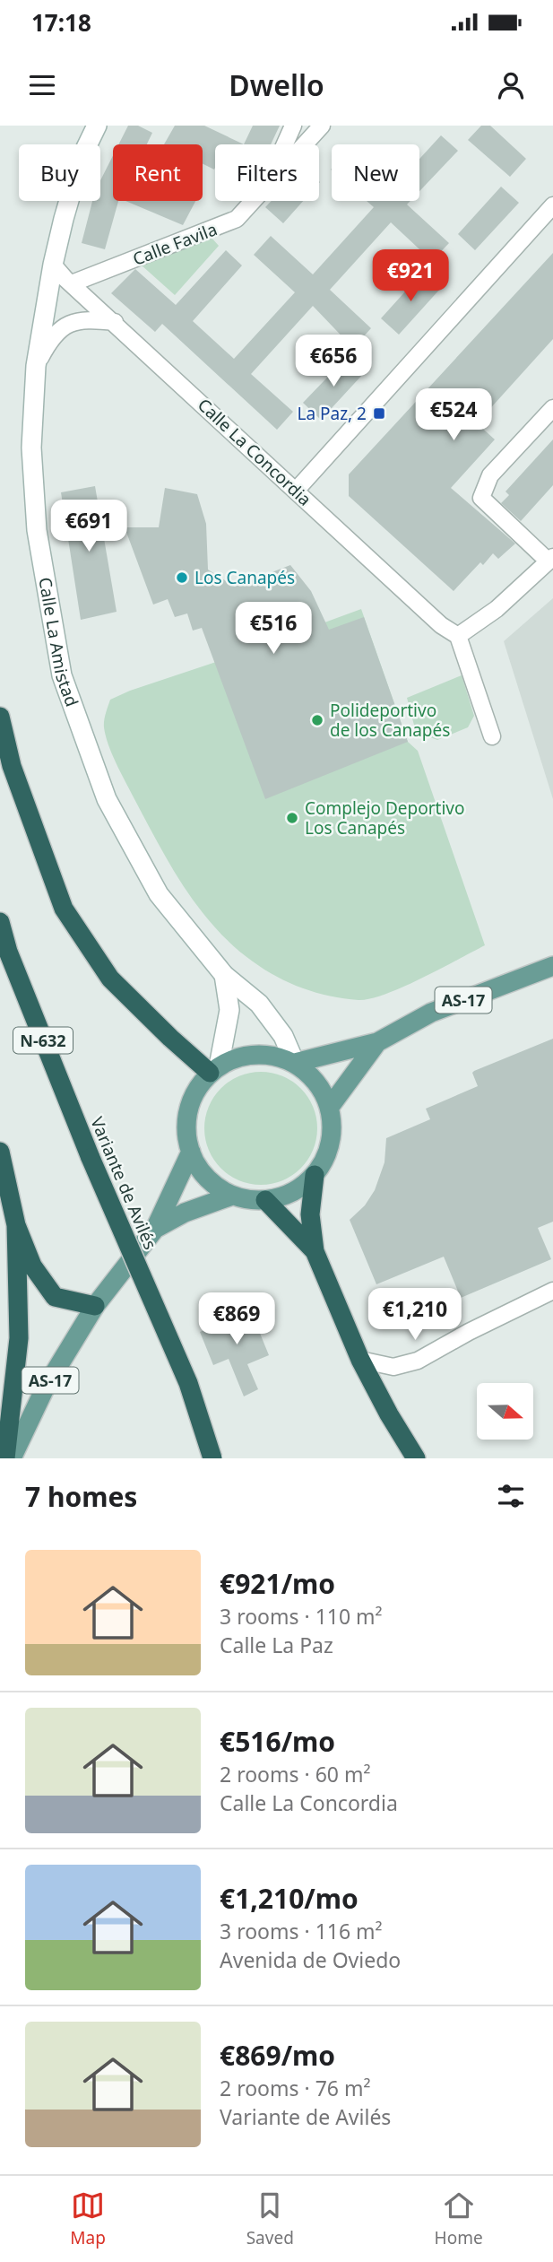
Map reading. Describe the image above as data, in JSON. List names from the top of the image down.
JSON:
{
  "streets": {
    "highway": ["N-632", "Variante de Avilés"],
    "main road": ["Calle La Amistad", "AS-17"],
    "street": ["Calle Favila", "Calle La Concordia"]
  },
  "crossings": [
    ["Calle Favila", "Calle La Concordia"],
    ["Calle La Concordia", "Calle La Amistad"],
    ["Calle La Amistad", "AS-17"]
  ],
  "places": {
    "transit": ["La Paz, 2"],
    "other": ["Los Canapés", "Polideportivo de los Canapés", "Complejo Deportivo Los Canapés"]
  },
  "north": "right",
  "page": {
    "status": "17:18",
    "header": "Dwello",
    "chip": [
      "Buy",
      "Rent",
      "Filters",
      "New"
    ],
    "price": [
      "€921",
      "€656",
      "€524",
      "€691",
      "€516",
      "€1,210",
      "€869"
    ],
    "heading": "7 homes",
    "list": [
      {
        "name": "€921/mo",
        "note": "3 rooms · 110 m² · Calle La Paz"
      },
      {
        "name": "€516/mo",
        "note": "2 rooms · 60 m² · Calle La Concordia"
      },
      {
        "name": "€1,210/mo",
        "note": "3 rooms · 116 m² · Avenida de Oviedo"
      },
      {
        "name": "€869/mo",
        "note": "2 rooms · 76 m² · Variante de Avilés"
      }
    ],
    "tabs": ["Map", "Saved", "Home"]
  }
}
